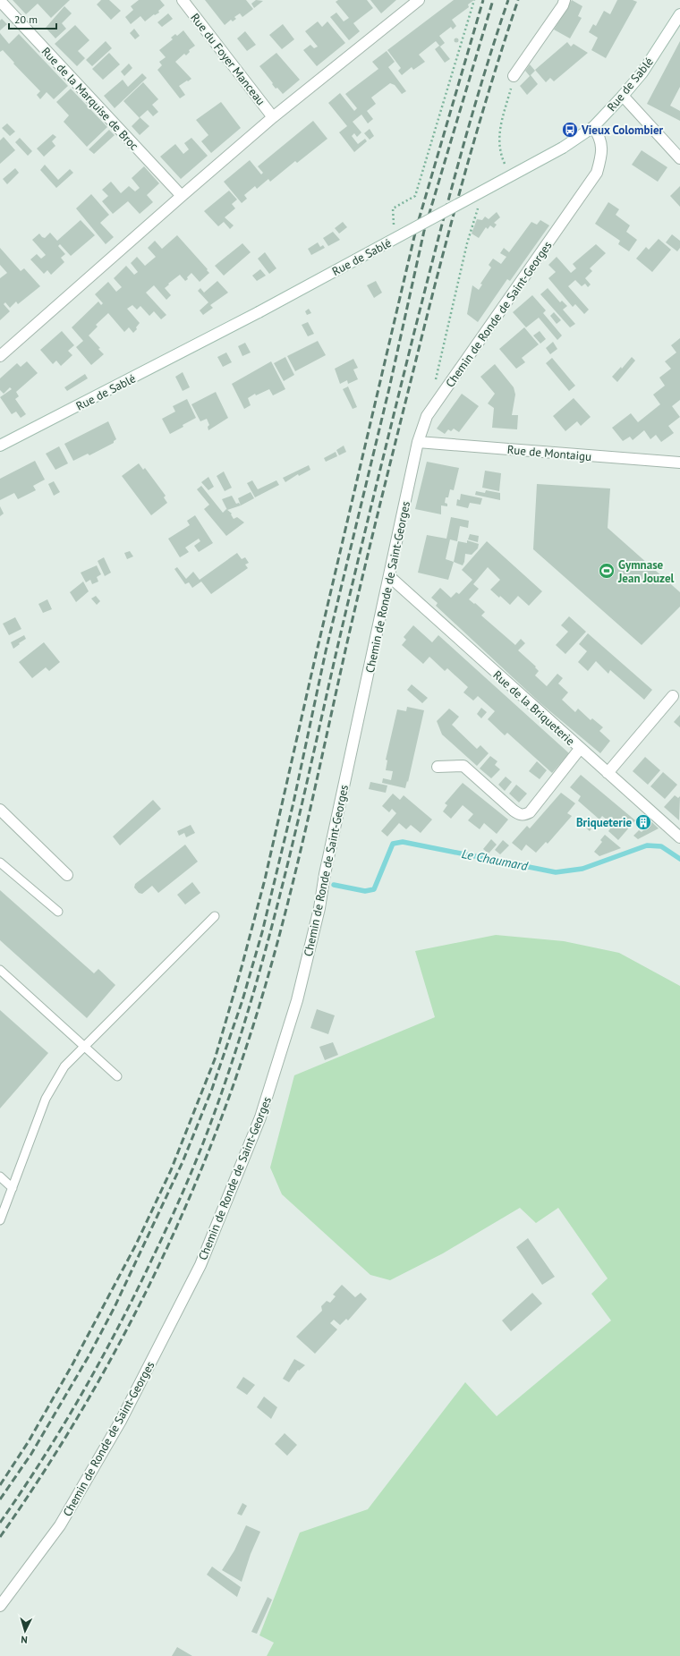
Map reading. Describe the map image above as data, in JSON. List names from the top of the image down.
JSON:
{
  "streets": {
    "street": [
      "Rue du Foyer Manceau",
      "Rue de Sablé",
      "Rue de la Marquise de Broc",
      "Chemin de Ronde de Saint-Georges",
      "Rue de Montaigu",
      "Rue de la Briqueterie"
    ]
  },
  "crossings": [
    ["Rue de Sablé", "Chemin de Ronde de Saint-Georges"],
    ["Chemin de Ronde de Saint-Georges", "Rue de Montaigu"],
    ["Chemin de Ronde de Saint-Georges", "Rue de la Briqueterie"]
  ],
  "water": ["Le Chaumard"],
  "places": {
    "bus stop": ["Vieux Colombier"],
    "sports": ["Gymnase Jean Jouzel"],
    "building": ["Briqueterie"]
  },
  "scale_bar": "20 m",
  "north": "bottom"
}
